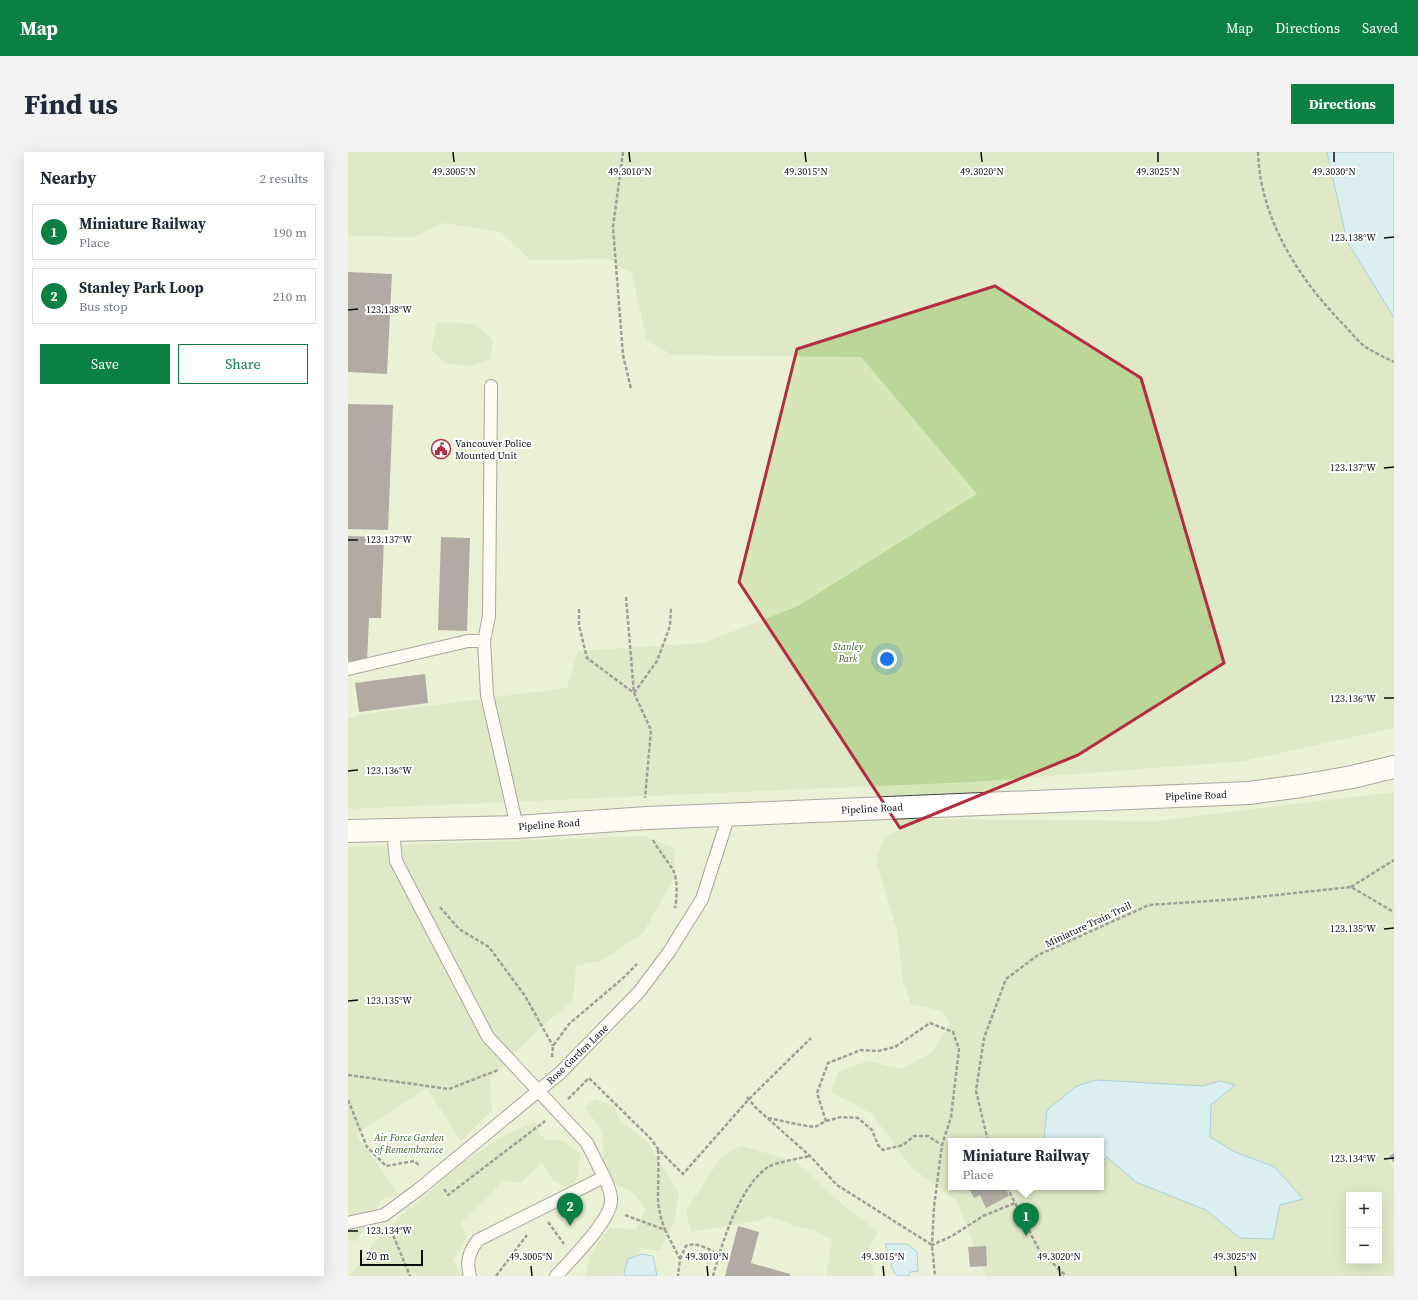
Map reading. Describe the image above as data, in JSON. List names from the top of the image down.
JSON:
{
  "streets": {
    "street": ["Pipeline Road"],
    "lane": ["Rose Garden Lane"],
    "path": ["Miniature Train Trail"]
  },
  "crossings": [
    ["Pipeline Road", "Rose Garden Lane"]
  ],
  "parks": ["Stanley Park", "Air Force Garden of Remembrance"],
  "places": {
    "public building": ["Vancouver Police Mounted Unit"]
  },
  "scale_bar": "20 m",
  "page": {
    "header": "Map",
    "nav": ["Map", "Directions", "Saved"],
    "buttons": [
      "Directions",
      ["Save", "Share"]
    ],
    "title": "Find us",
    "heading": ["Nearby", "2 results"],
    "list": [
      {
        "mark": "1",
        "name": "Miniature Railway",
        "note": "Place",
        "value": "190 m"
      },
      {
        "mark": "2",
        "name": "Stanley Park Loop",
        "note": "Bus stop",
        "value": "210 m"
      }
    ],
    "popup": ["Miniature Railway", "Place"],
    "map_buttons": ["+", "−"],
    "pins": ["2", "1"],
    "scale": "20 m"
  },
  "coordinates": [
    "49.3005°N",
    "49.3010°N",
    "49.3015°N",
    "49.3020°N",
    "49.3025°N",
    "49.3030°N",
    "123.138°W",
    "123.137°W",
    "123.136°W",
    "123.135°W",
    "123.134°W"
  ]
}
